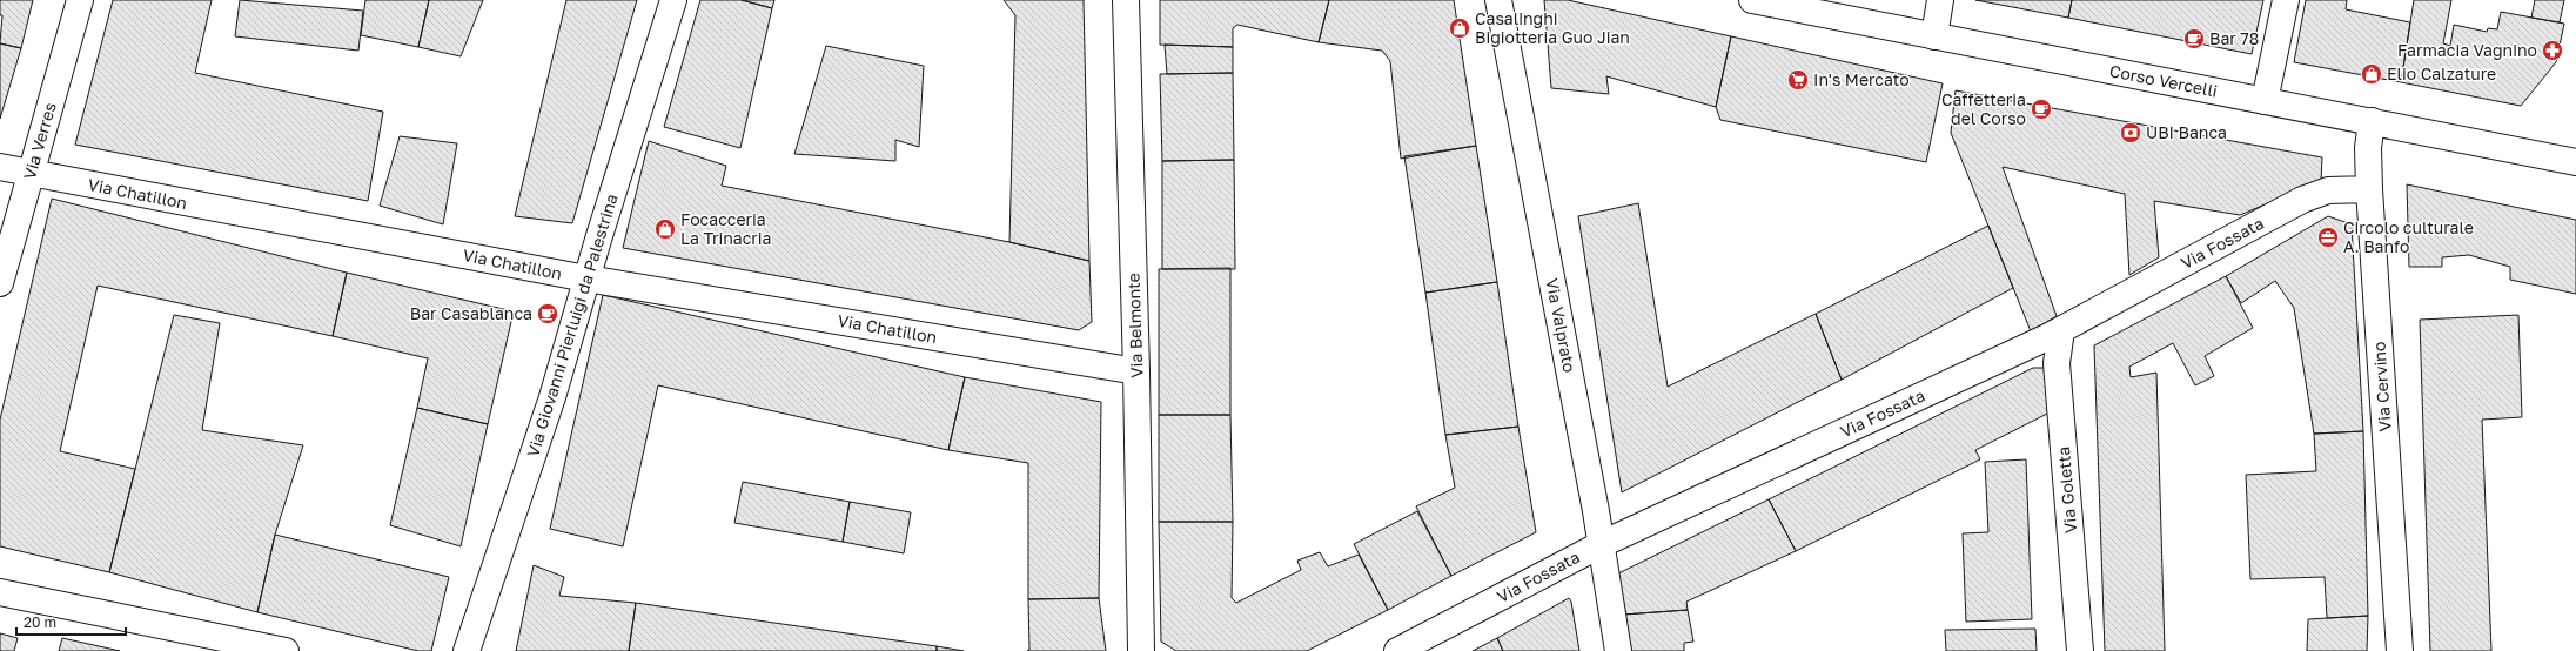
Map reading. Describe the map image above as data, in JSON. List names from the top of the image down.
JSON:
{
  "streets": {
    "street": [
      "Corso Vercelli",
      "Via Verres",
      "Via Chatillon",
      "Via Fossata",
      "Via Giovanni Pierluigi da Palestrina",
      "Via Belmonte",
      "Via Valprato",
      "Via Cervino",
      "Via Goletta"
    ]
  },
  "crossings": [
    ["Corso Vercelli", "Via Cervino"],
    ["Via Verres", "Via Chatillon"],
    ["Via Chatillon", "Via Giovanni Pierluigi da Palestrina"],
    ["Via Chatillon", "Via Belmonte"],
    ["Via Fossata", "Via Valprato"],
    ["Via Fossata", "Via Cervino"],
    ["Via Fossata", "Via Goletta"]
  ],
  "places": {
    "shop": ["Casalinghi Bigiotteria Guo Jian", "Elio Calzature", "Focacceria La Trinacria"],
    "cafe": ["Bar 78", "Caffetteria del Corso", "Bar Casablanca"],
    "pharmacy": ["Farmacia Vagnino"],
    "supermarket": ["In's Mercato"],
    "bank": ["UBI Banca"],
    "office": ["Circolo culturale A. Banfo"]
  },
  "scale_bar": "20 m"
}
